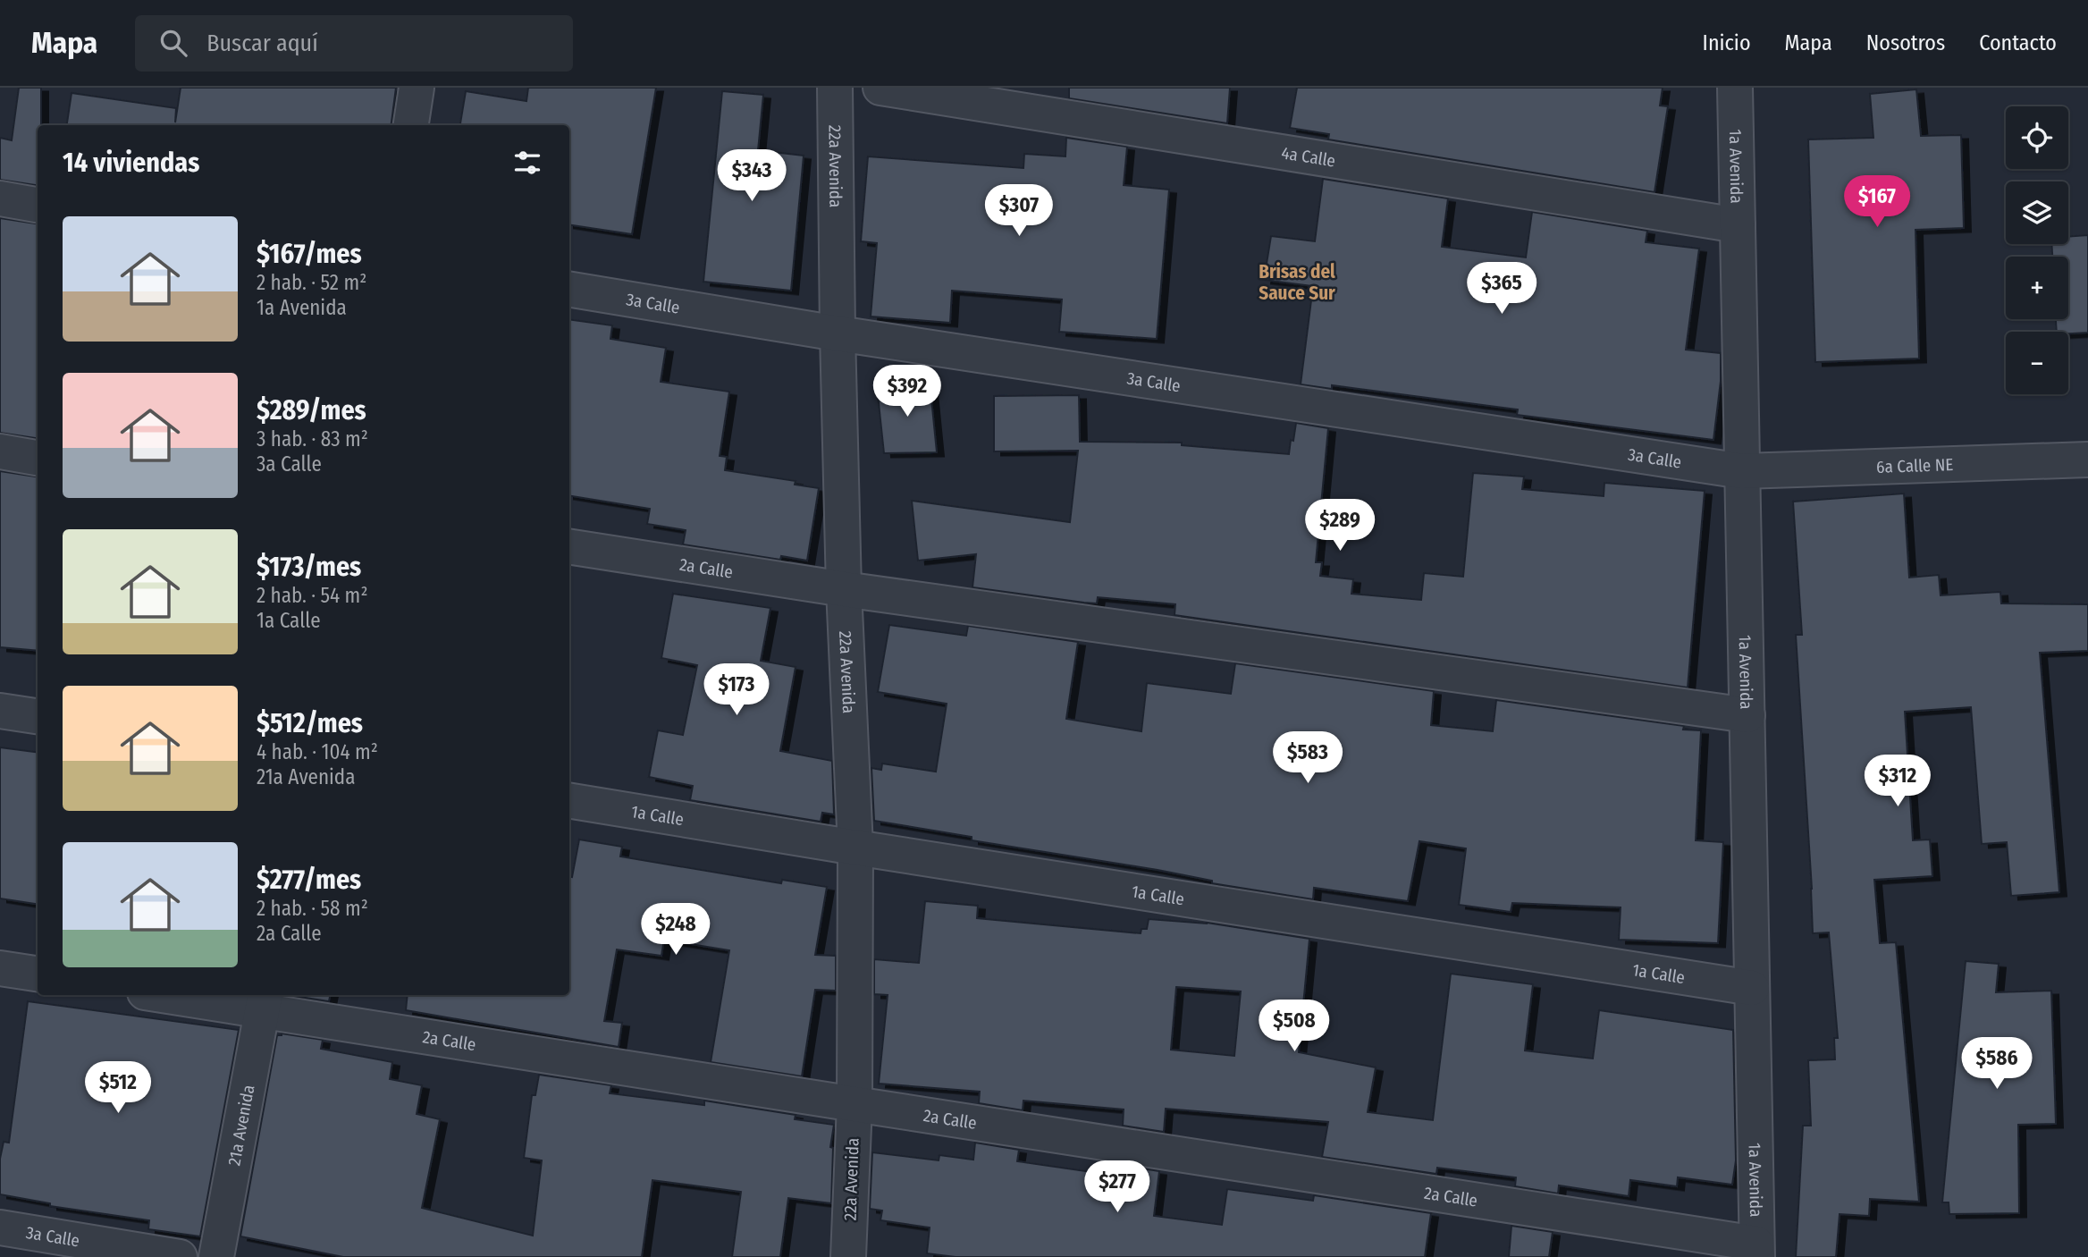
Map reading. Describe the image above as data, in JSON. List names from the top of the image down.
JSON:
{
  "streets": {
    "street": [
      "4a Calle",
      "22a Avenida",
      "1a Avenida",
      "3a Calle",
      "6a Calle NE",
      "2a Calle",
      "1a Calle",
      "21a Avenida"
    ]
  },
  "crossings": [
    ["4a Calle", "1a Avenida"],
    ["22a Avenida", "3a Calle"],
    ["22a Avenida", "2a Calle"],
    ["22a Avenida", "1a Calle"],
    ["1a Avenida", "3a Calle"],
    ["1a Avenida", "6a Calle NE"],
    ["1a Avenida", "2a Calle"],
    ["1a Avenida", "1a Calle"],
    ["3a Calle", "6a Calle NE"],
    ["2a Calle", "21a Avenida"]
  ],
  "districts": ["Brisas del Sauce Sur"],
  "page": {
    "header": "Mapa",
    "search": "Buscar aquí",
    "nav": [
      "Inicio",
      "Mapa",
      "Nosotros",
      "Contacto"
    ],
    "map_buttons": ["+", "−"],
    "heading": "14 viviendas",
    "price": [
      "$343",
      "$167",
      "$307",
      "$365",
      "$392",
      "$289",
      "$173",
      "$583",
      "$312",
      "$248",
      "$508",
      "$586",
      "$512",
      "$277"
    ],
    "list": [
      {
        "name": "$167/mes",
        "note": "2 hab. · 52 m² · 1a Avenida"
      },
      {
        "name": "$289/mes",
        "note": "3 hab. · 83 m² · 3a Calle"
      },
      {
        "name": "$173/mes",
        "note": "2 hab. · 54 m² · 1a Calle"
      },
      {
        "name": "$512/mes",
        "note": "4 hab. · 104 m² · 21a Avenida"
      },
      {
        "name": "$277/mes",
        "note": "2 hab. · 58 m² · 2a Calle"
      }
    ]
  }
}
